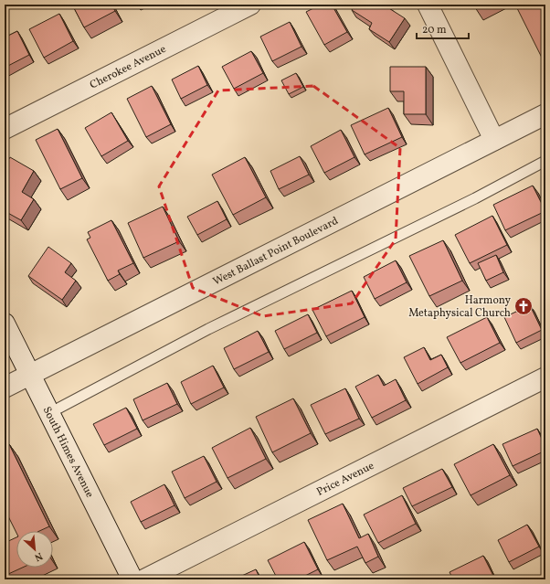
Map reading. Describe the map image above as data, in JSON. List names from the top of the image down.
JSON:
{
  "streets": {
    "street": [
      "Cherokee Avenue",
      "West Ballast Point Boulevard",
      "South Himes Avenue",
      "Price Avenue"
    ]
  },
  "crossings": [
    ["West Ballast Point Boulevard", "South Himes Avenue"]
  ],
  "places": {
    "church": ["Harmony Metaphysical Church"]
  },
  "scale_bar": "20 m",
  "north": "bottom right"
}
